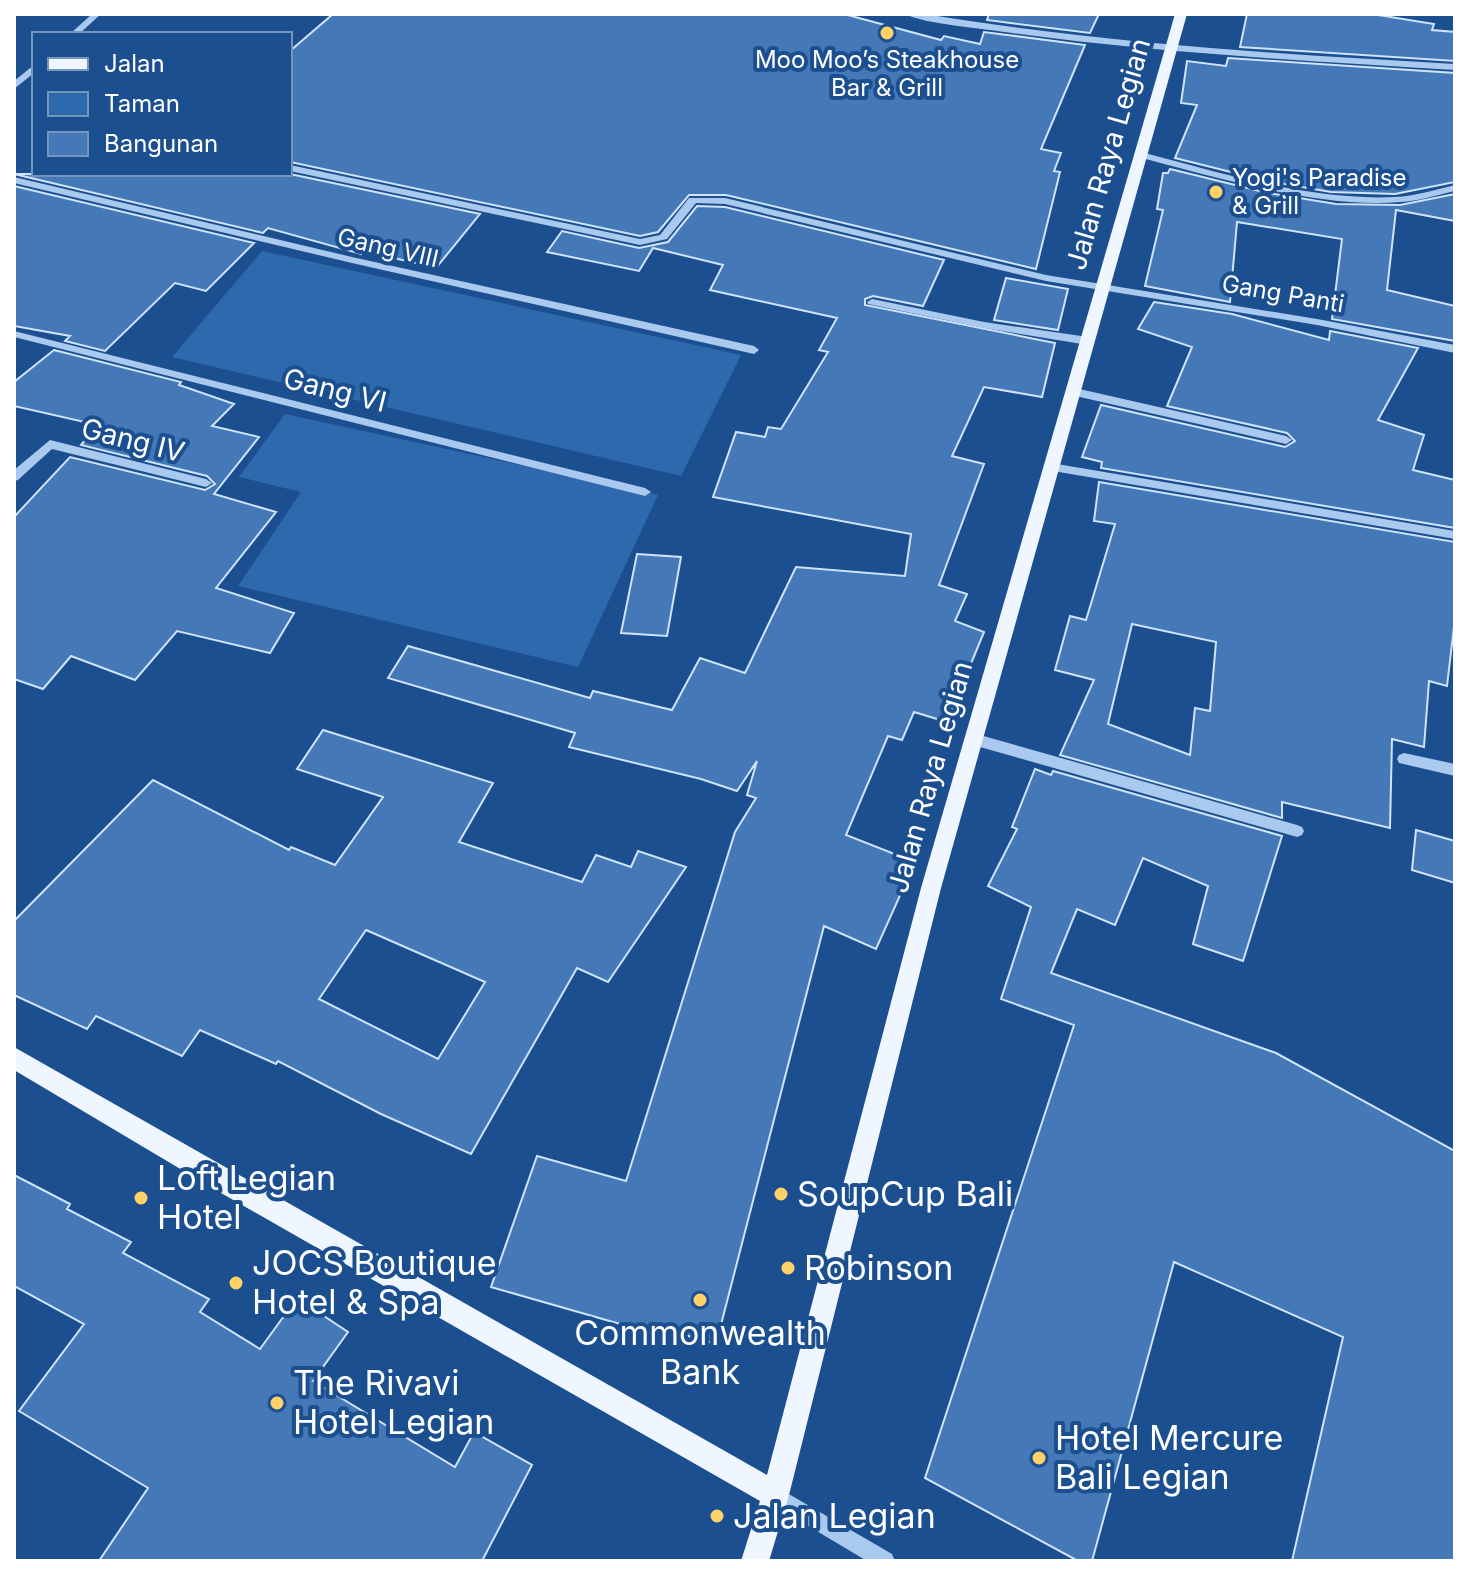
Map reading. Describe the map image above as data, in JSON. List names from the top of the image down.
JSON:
{
  "streets": {
    "main road": ["Jalan Raya Legian"],
    "street": [
      "Gang VIII",
      "Gang Panti",
      "Gang VI",
      "Gang IV"
    ]
  },
  "crossings": [
    ["Jalan Raya Legian", "Gang Panti"]
  ],
  "places": [
    "Moo Moo’s Steakhouse Bar & Grill",
    "Yogi's Paradise & Grill",
    "SoupCup Bali",
    "Loft Legian Hotel",
    "Robinson",
    "JOCS Boutique Hotel & Spa",
    "Commonwealth Bank",
    "The Rivavi Hotel Legian",
    "Hotel Mercure Bali Legian",
    "Jalan Legian"
  ],
  "legend": ["Jalan", "Taman", "Bangunan"]
}
